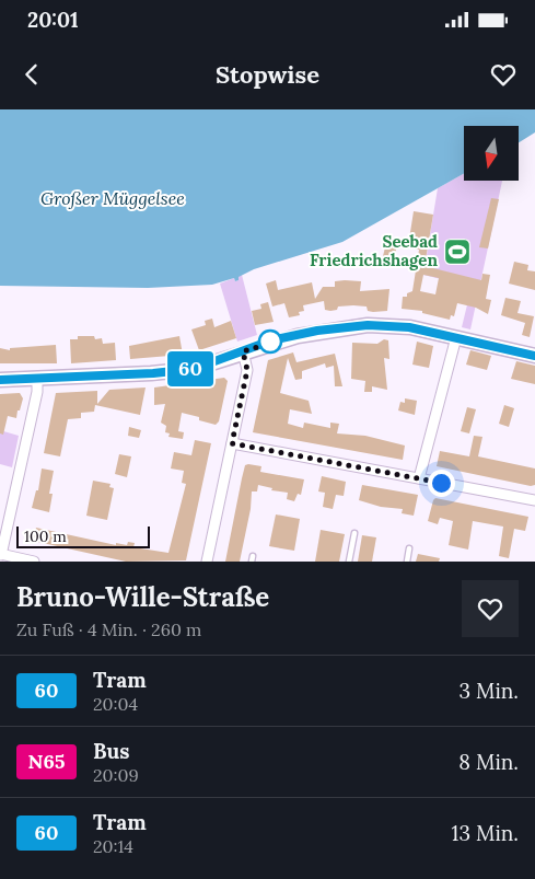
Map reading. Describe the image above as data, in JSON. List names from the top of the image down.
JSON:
{
  "water": ["Großer Müggelsee"],
  "places": {
    "sports": ["Seebad Friedrichshagen"]
  },
  "lines": ["tram line 60"],
  "scale_bar": "100 m",
  "north": "bottom",
  "page": {
    "status": "20:01",
    "header": "Stopwise",
    "on_map": "60",
    "scale": "100 m",
    "heading": ["Bruno-Wille-Straße", "Zu Fuß · 4 Min. · 260 m"],
    "list": [
      {
        "mark": "60",
        "name": "Tram",
        "note": "20:04",
        "value": "3 Min."
      },
      {
        "mark": "N65",
        "name": "Bus",
        "note": "20:09",
        "value": "8 Min."
      },
      {
        "mark": "60",
        "name": "Tram",
        "note": "20:14",
        "value": "13 Min."
      }
    ]
  }
}
